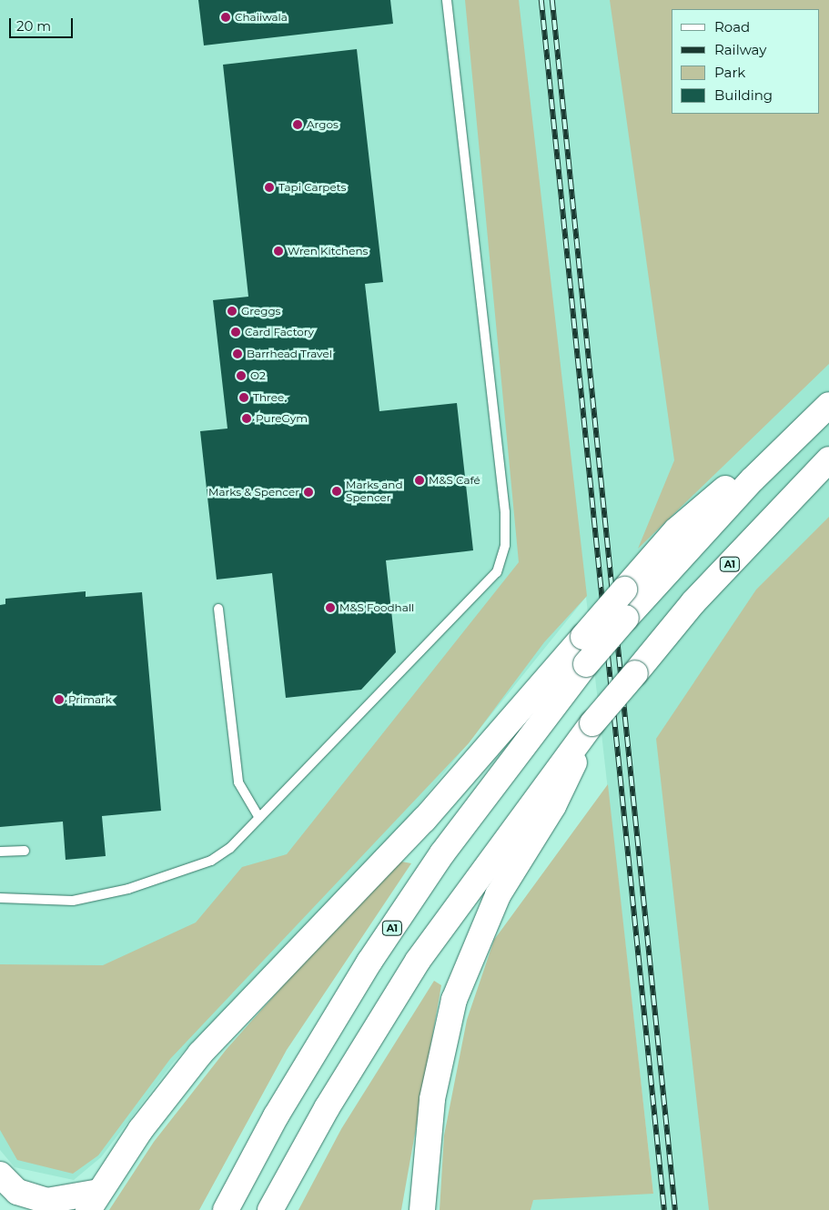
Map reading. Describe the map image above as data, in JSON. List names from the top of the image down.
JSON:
{
  "streets": {
    "main road": ["A1"]
  },
  "places": [
    "Chaiiwala",
    "Argos",
    "Tapi Carpets",
    "Wren Kitchens",
    "Greggs",
    "Card Factory",
    "Barrhead Travel",
    "O2",
    "Three.",
    "PureGym",
    "M&S Café",
    "Marks and Spencer",
    "Marks & Spencer",
    "M&S Foodhall",
    "Primark"
  ],
  "legend": [
    "Road",
    "Railway",
    "Park",
    "Building"
  ],
  "scale_bar": "20 m"
}
